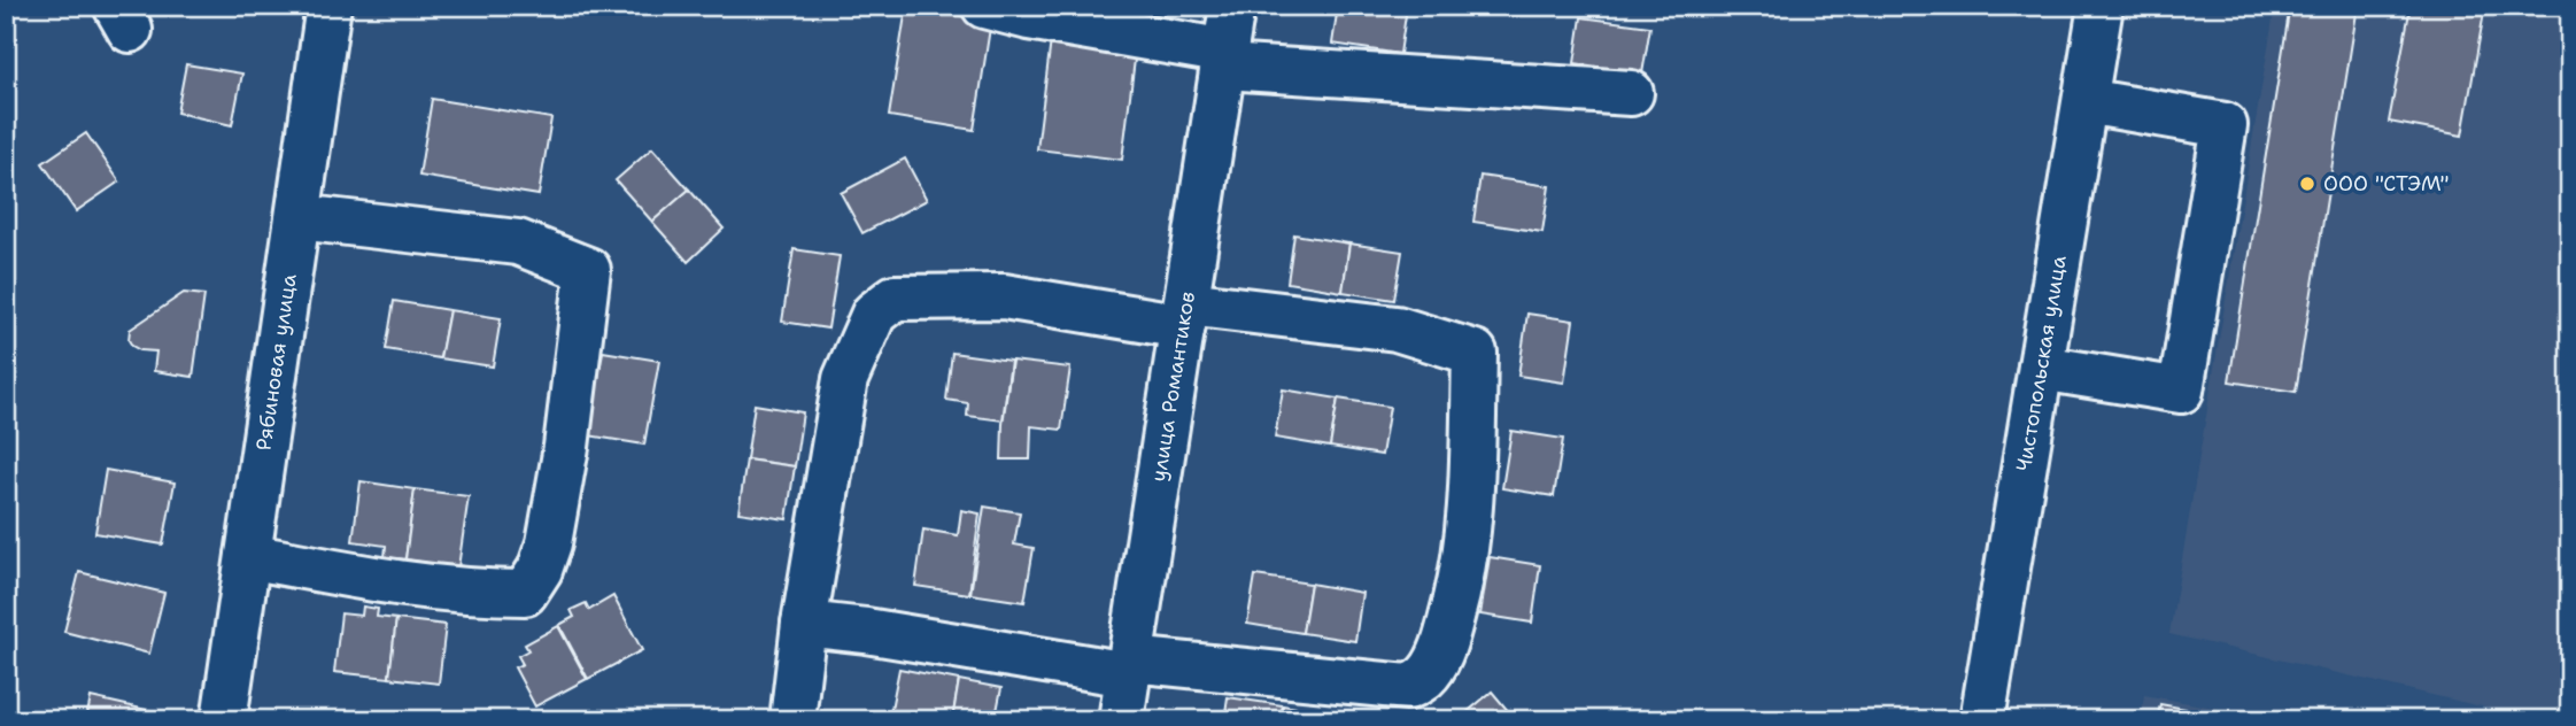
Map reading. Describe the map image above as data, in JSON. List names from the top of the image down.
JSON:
{
  "streets": {
    "street": ["Рябиновая улица", "Чистопольская улица", "улица Романтиков"]
  },
  "places": ["ООО \"СТЭМ\""]
}
